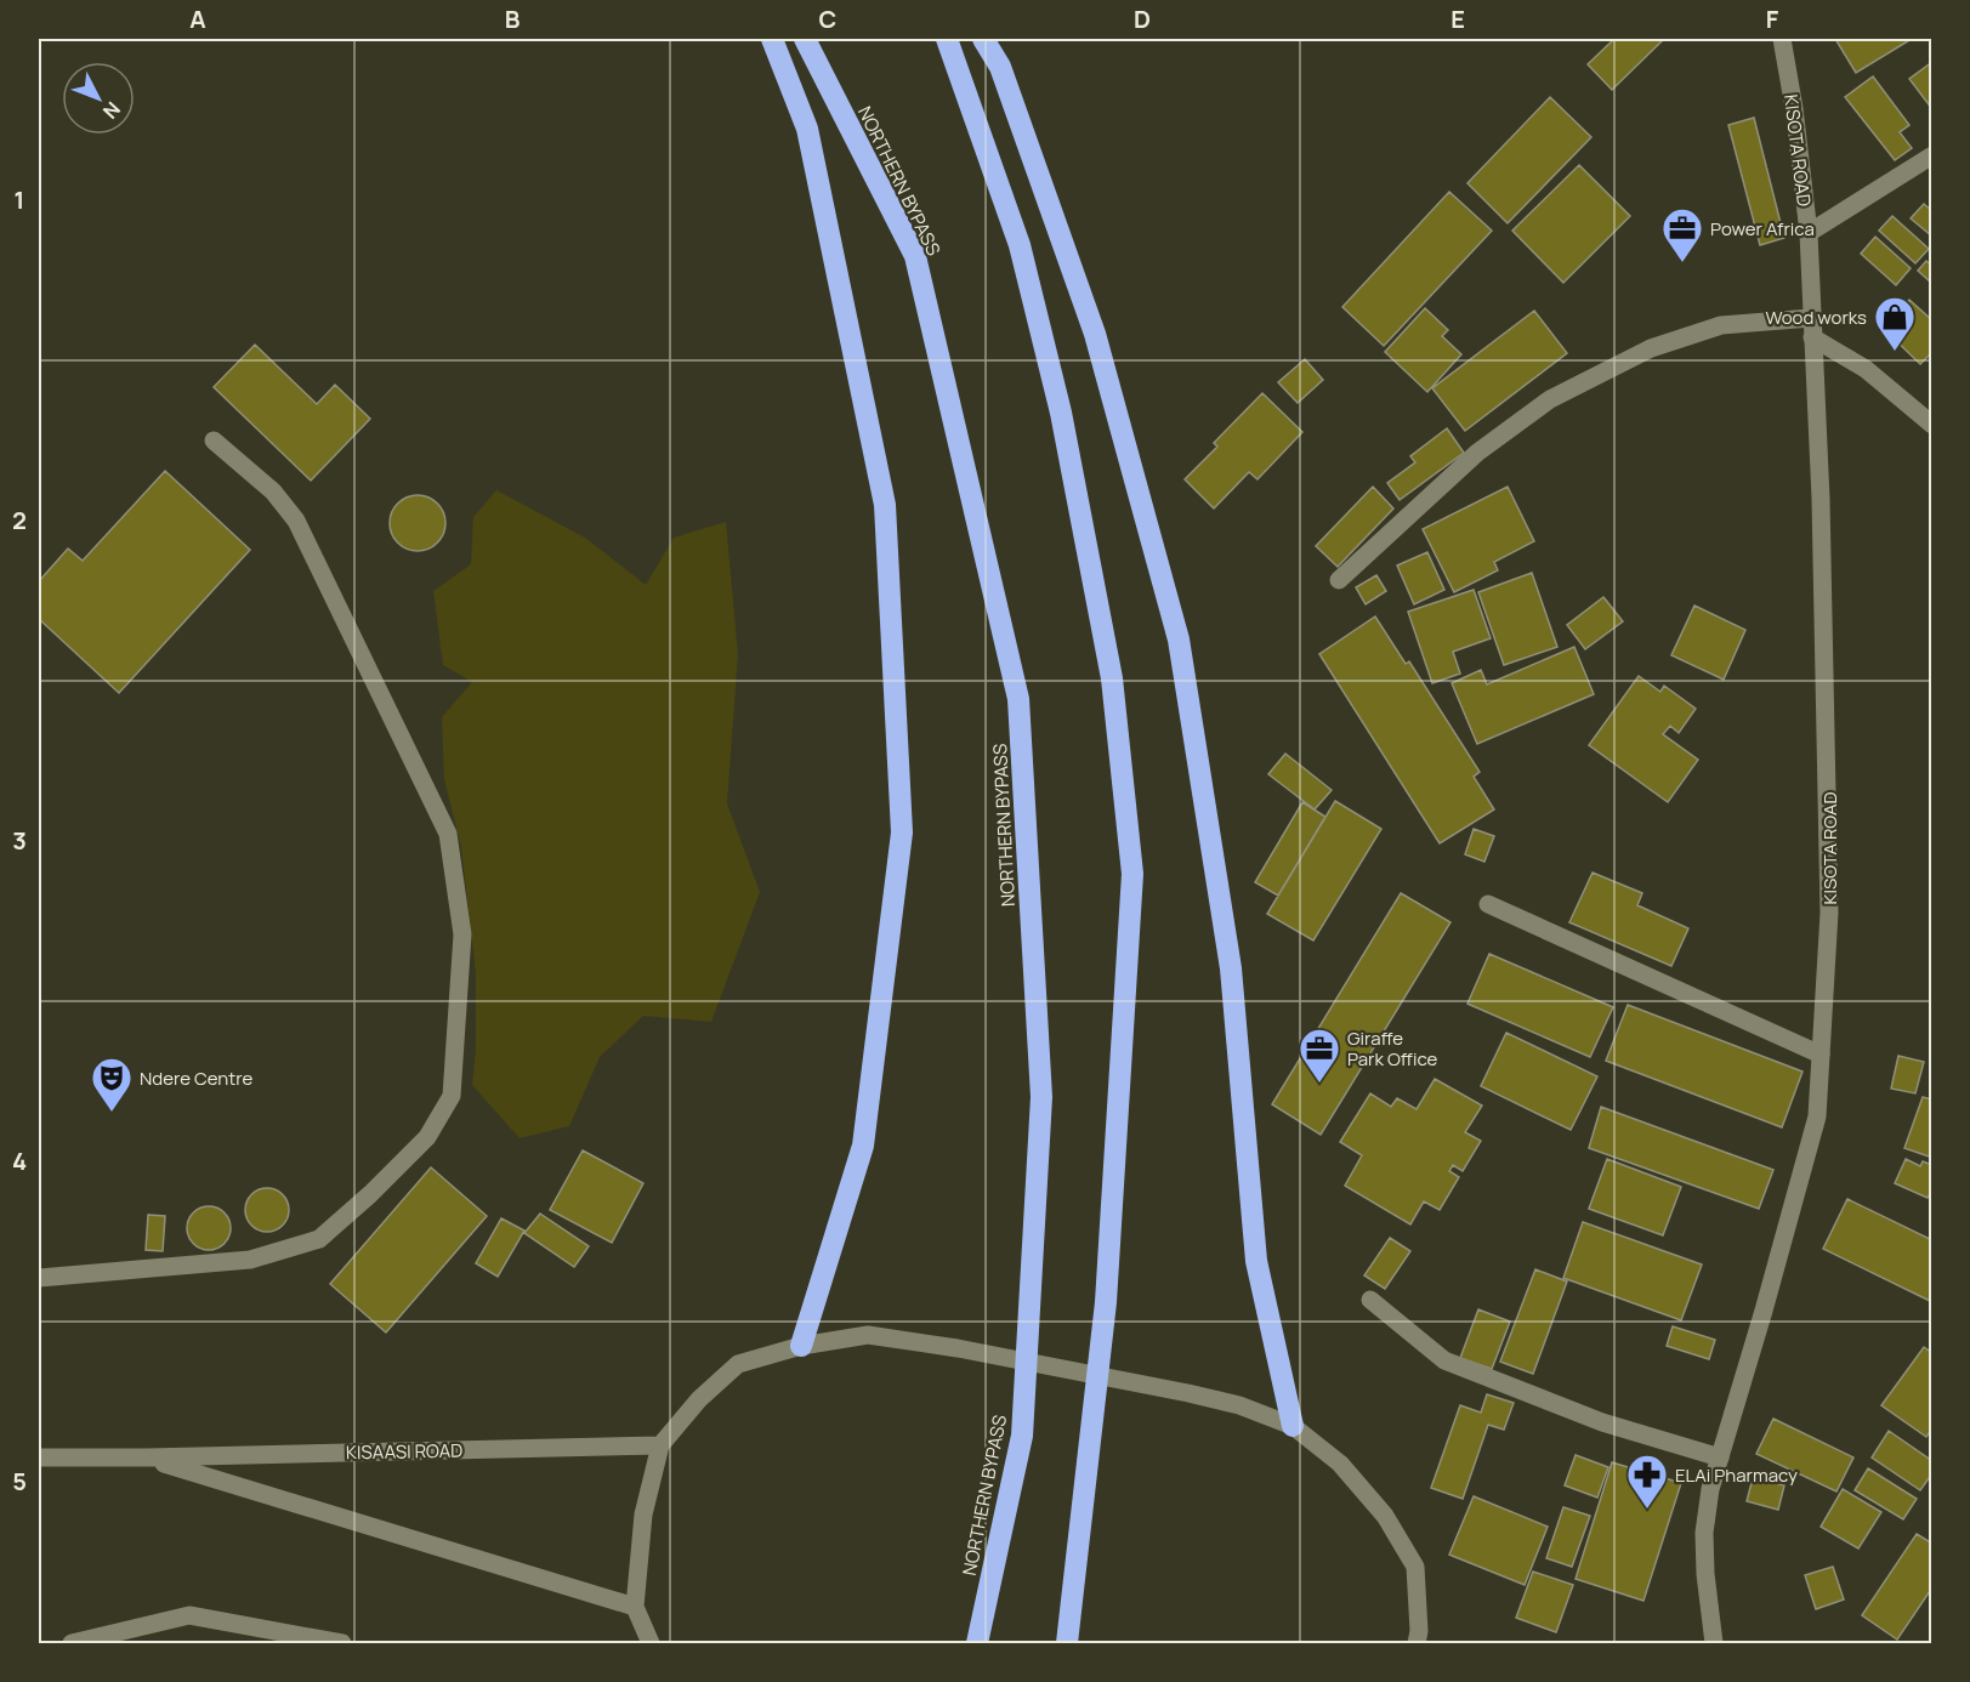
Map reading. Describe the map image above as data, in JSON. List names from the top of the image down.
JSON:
{
  "streets": {
    "highway": ["NORTHERN BYPASS"],
    "street": ["KISOTA ROAD", "KISAASI ROAD"]
  },
  "places": {
    "office": ["Power Africa", "Giraffe Park Office"],
    "shop": ["Wood works"],
    "theatre": ["Ndere Centre"],
    "pharmacy": ["ELAi Pharmacy"]
  },
  "north": "bottom right",
  "grid": {
    "columns": [
      "A",
      "B",
      "C",
      "D",
      "E",
      "F"
    ],
    "rows": [
      "1",
      "2",
      "3",
      "4",
      "5"
    ]
  }
}
